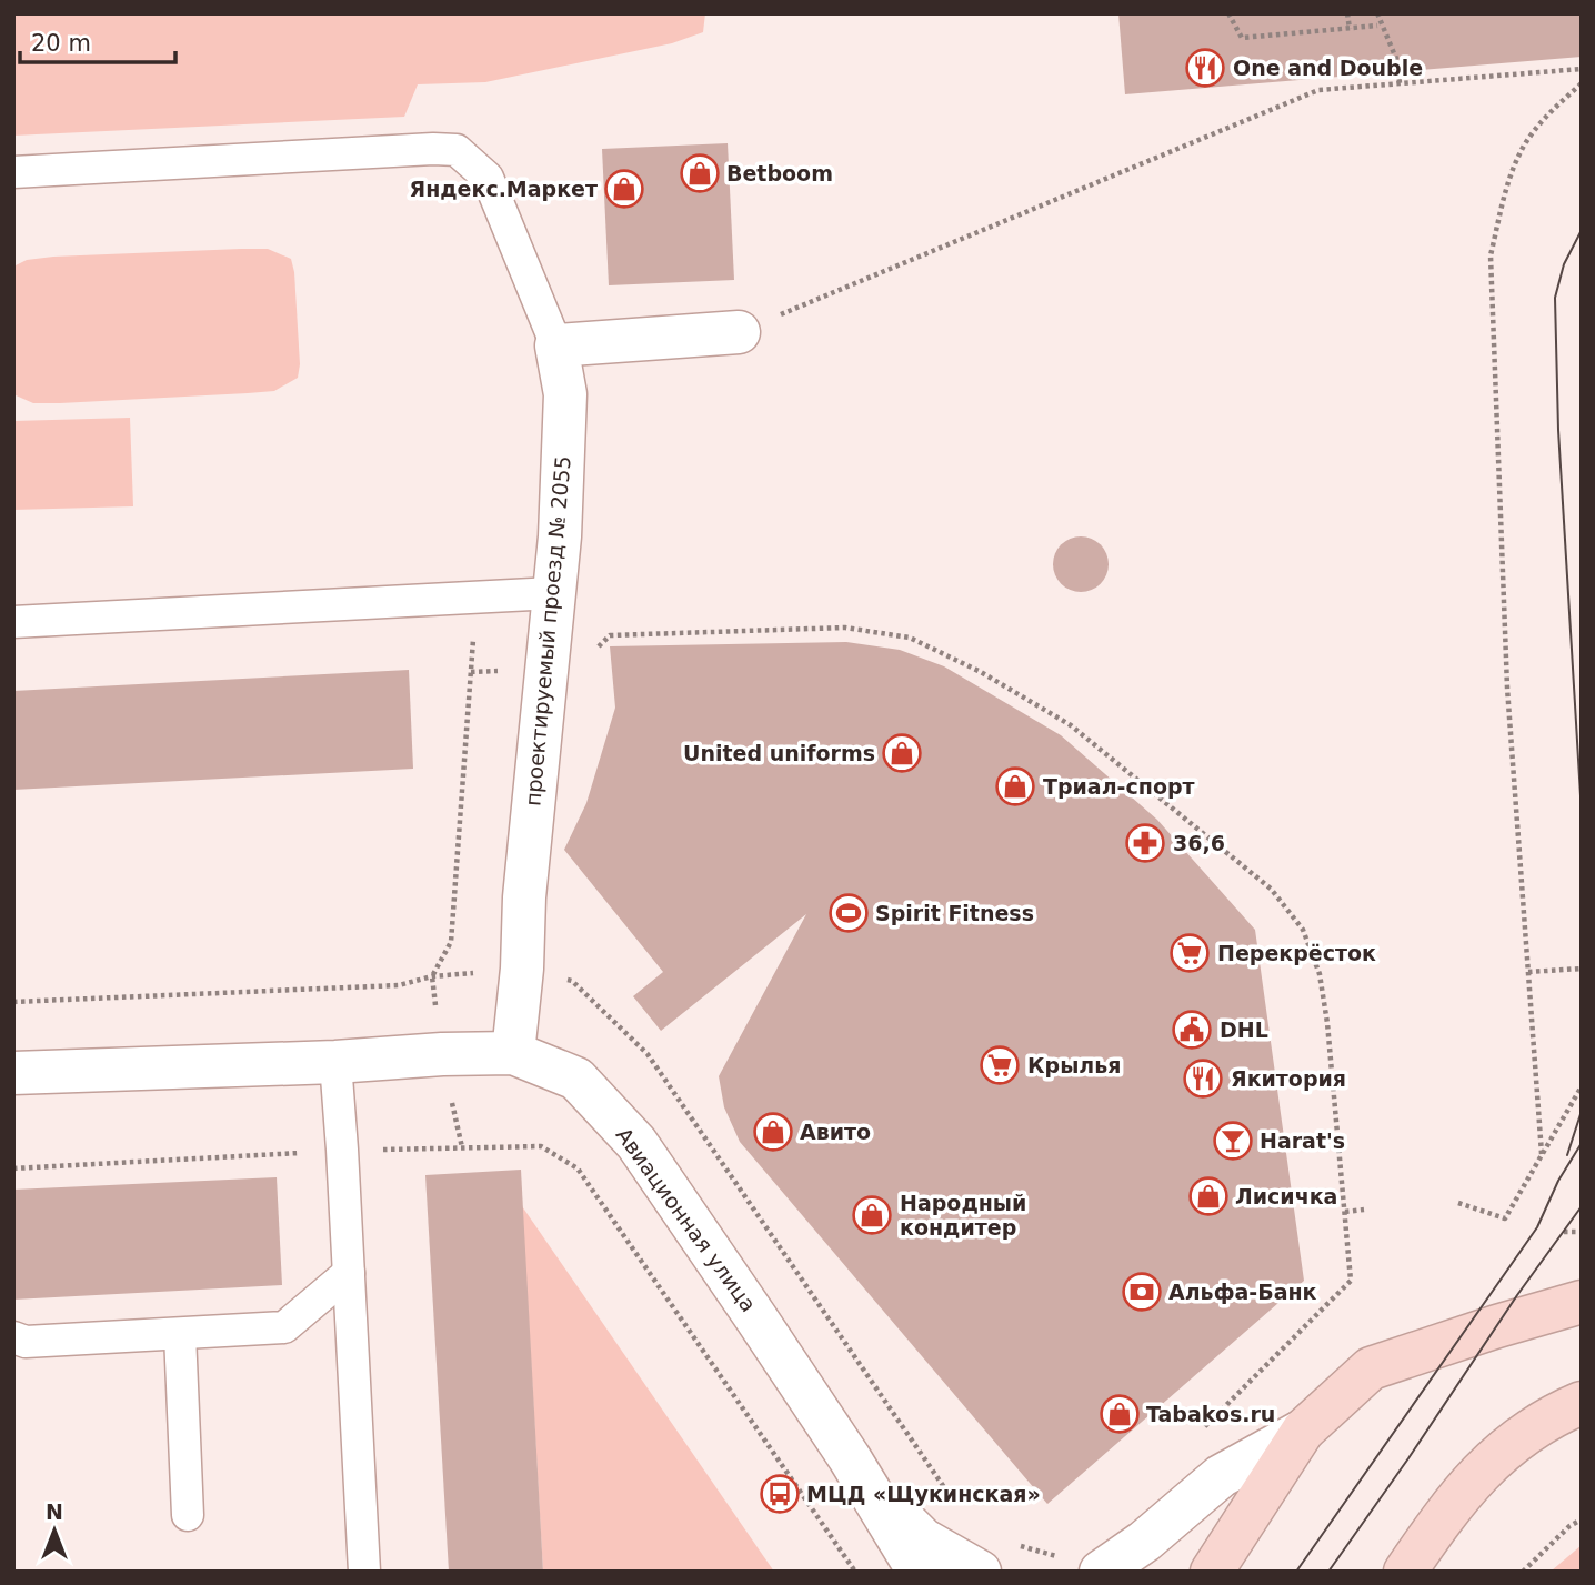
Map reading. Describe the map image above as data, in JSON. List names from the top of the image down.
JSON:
{
  "streets": {
    "street": ["проектируемый проезд № 2055", "Авиационная улица"]
  },
  "crossings": [
    ["проектируемый проезд № 2055", "Авиационная улица"]
  ],
  "places": {
    "restaurant": ["One and Double", "Якитория"],
    "shop": [
      "Betboom",
      "Яндекс.Маркет",
      "United uniforms",
      "Триал-спорт",
      "Авито",
      "Лисичка",
      "Народный кондитер",
      "Tabakos.ru"
    ],
    "pharmacy": ["36,6"],
    "sports": ["Spirit Fitness"],
    "supermarket": ["Перекрёсток", "Крылья"],
    "public building": ["DHL"],
    "bar": ["Harat's"],
    "bank": ["Альфа-Банк"],
    "bus stop": ["МЦД «Щукинская»"]
  },
  "scale_bar": "20 m",
  "north": "top"
}
